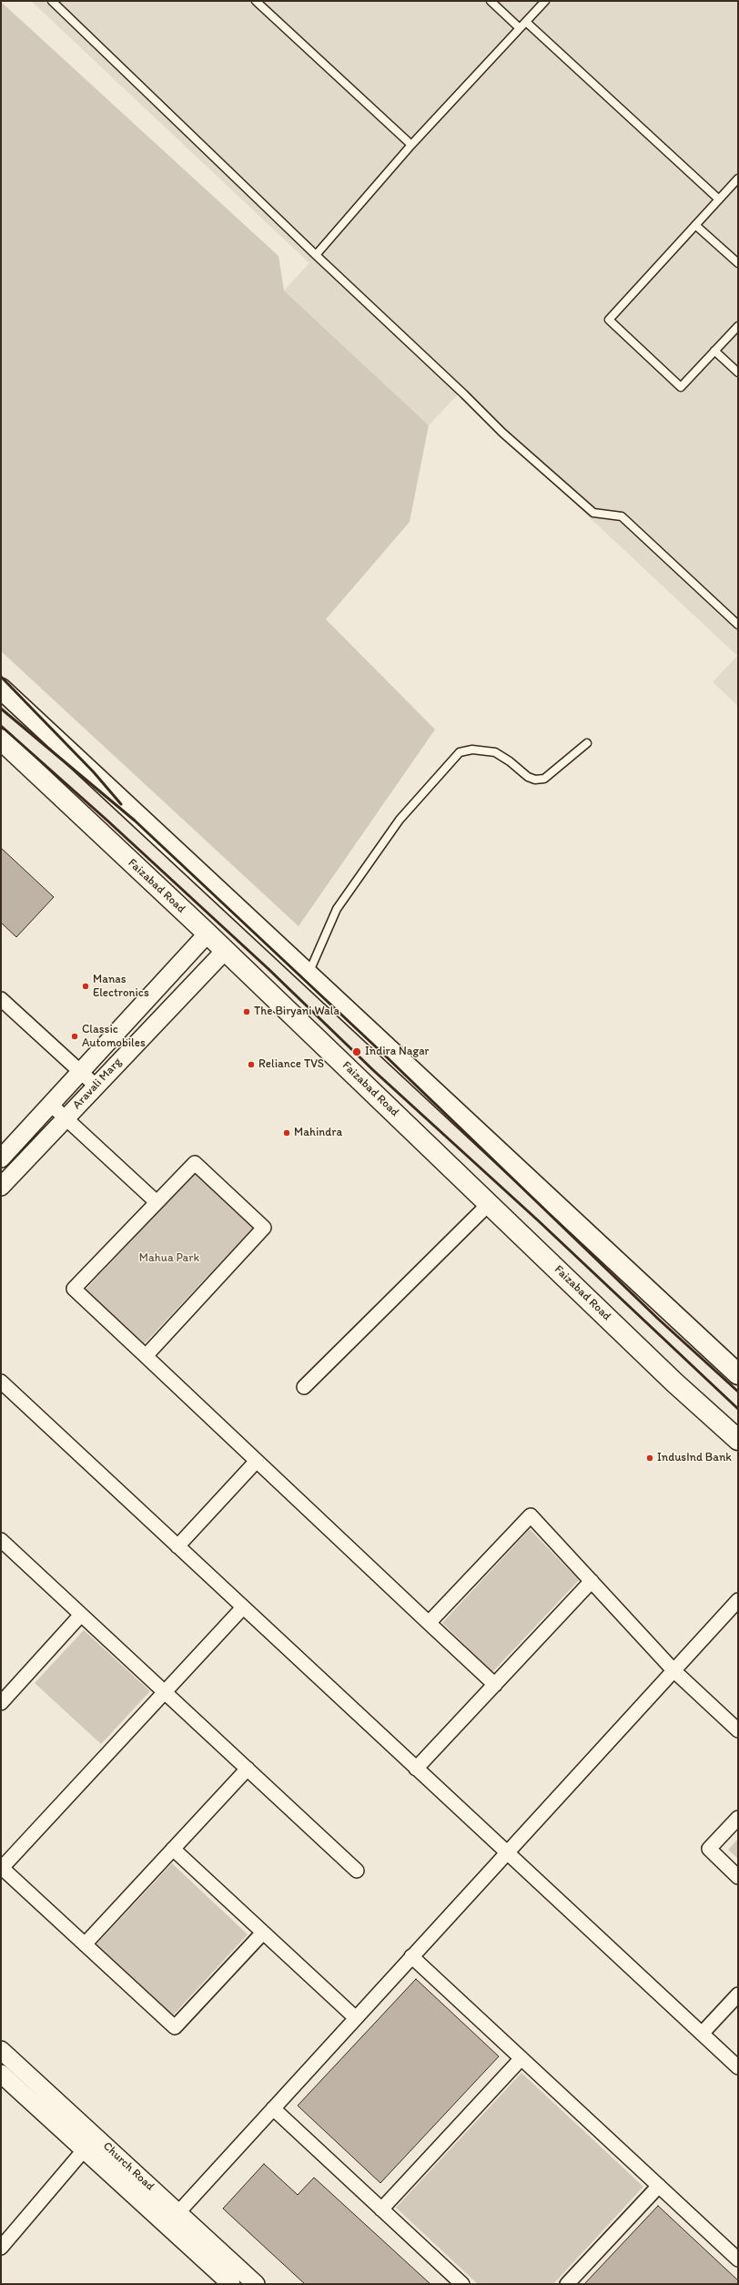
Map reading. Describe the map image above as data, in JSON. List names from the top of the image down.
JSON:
{
  "streets": {
    "main road": ["Faizabad Road"],
    "street": ["Aravali Marg", "Church Road"]
  },
  "crossings": [
    ["Faizabad Road", "Aravali Marg"]
  ],
  "parks": ["Mahua Park"],
  "places": [
    "Manas Electronics",
    "The Biryani Wala",
    "Classic Automobiles",
    "Indira Nagar",
    "Reliance TVS",
    "Mahindra",
    "IndusInd Bank"
  ]
}
